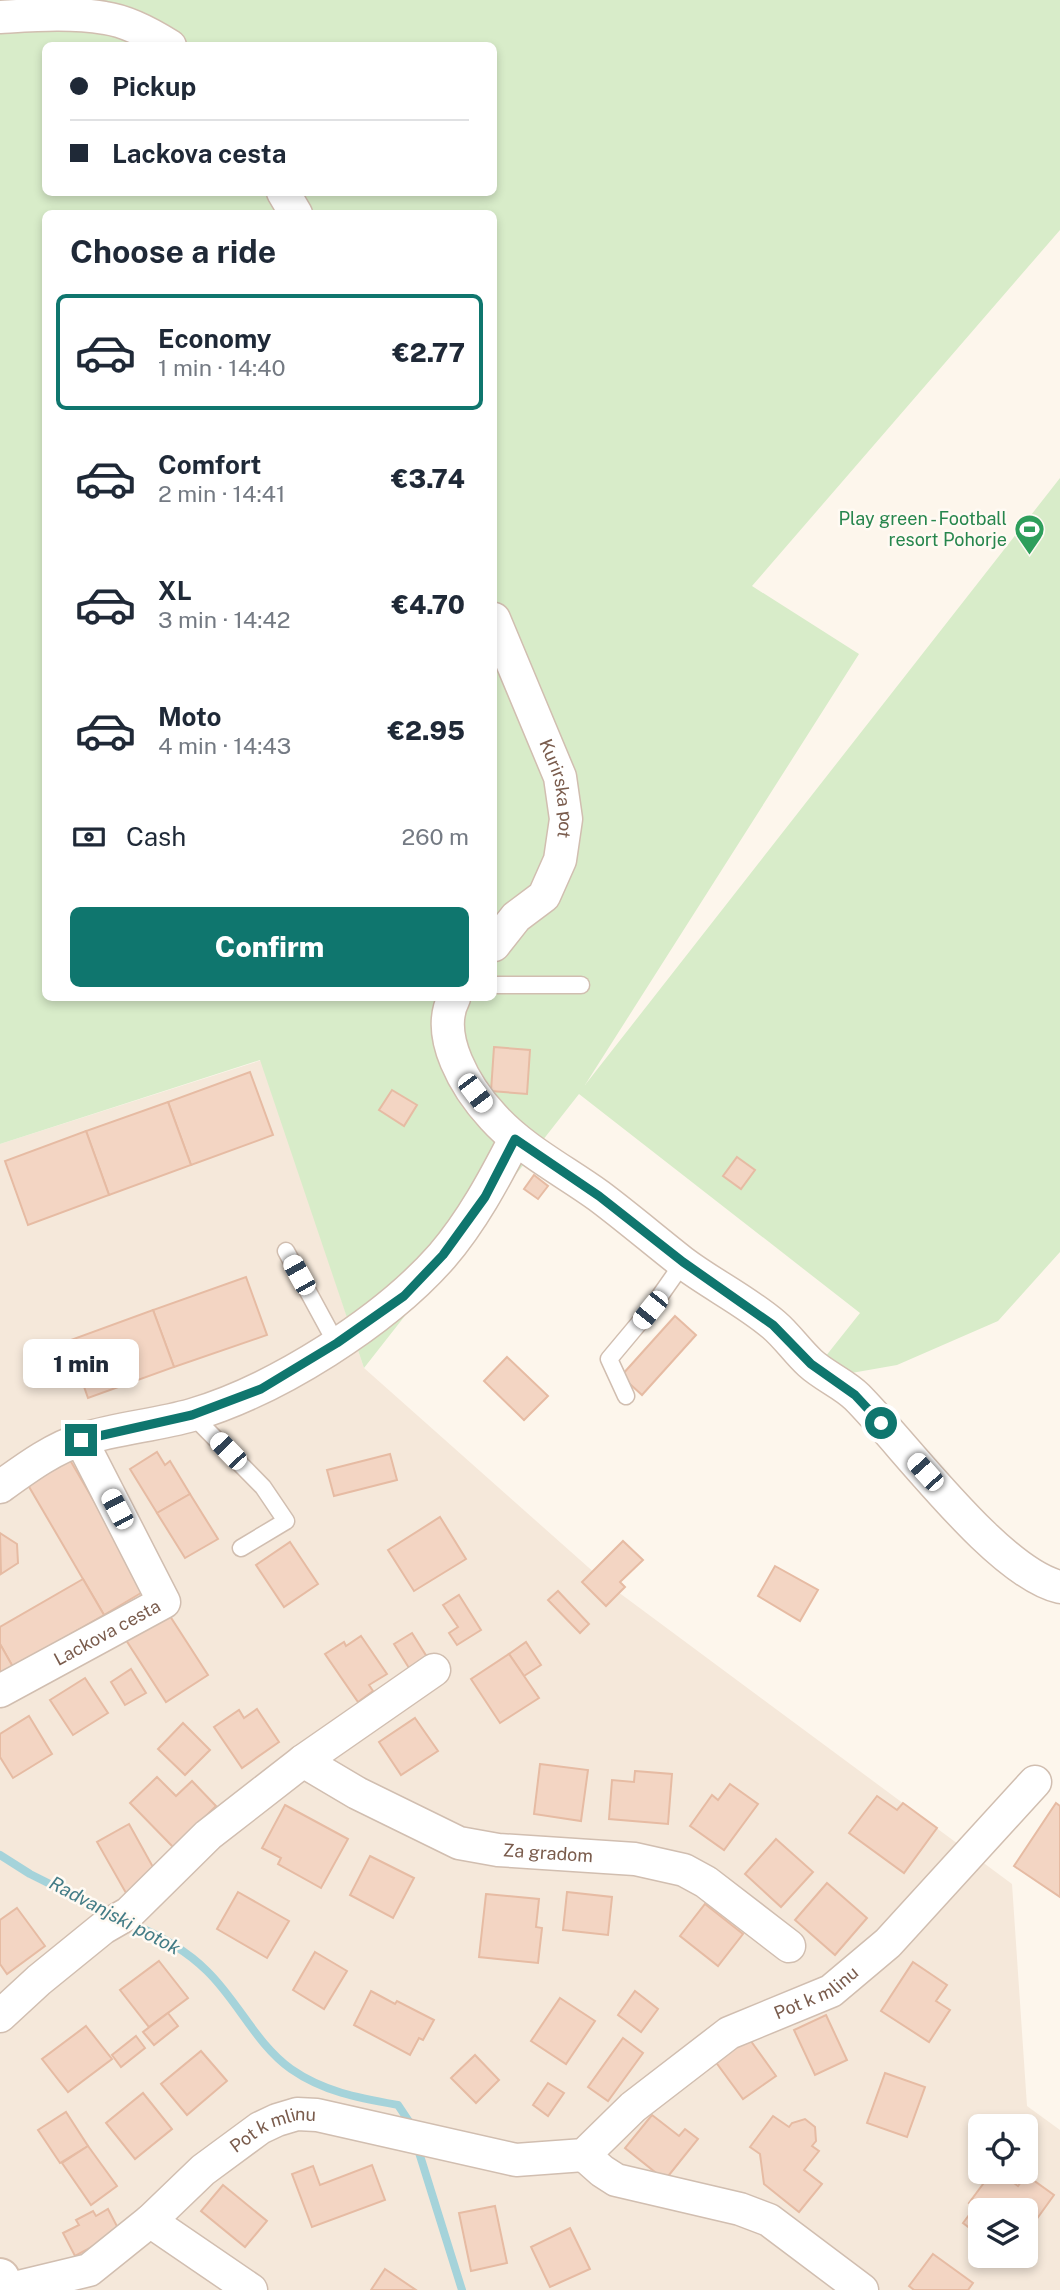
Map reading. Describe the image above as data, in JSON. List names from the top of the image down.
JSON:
{
  "streets": {
    "street": [
      "Kurirska pot",
      "Lackova cesta",
      "Za gradom",
      "Pot k mlinu"
    ]
  },
  "water": ["Radvanjski potok"],
  "places": {
    "sports": ["Play green - Football resort Pohorje"]
  },
  "page": {
    "banner": ["Pickup", "Lackova cesta"],
    "heading": "Choose a ride",
    "list": [
      {
        "name": "Economy",
        "note": "1 min · 14:40",
        "value": "€2.77"
      },
      {
        "name": "Comfort",
        "note": "2 min · 14:41",
        "value": "€3.74"
      },
      {
        "name": "XL",
        "note": "3 min · 14:42",
        "value": "€4.70"
      },
      {
        "name": "Moto",
        "note": "4 min · 14:43",
        "value": "€2.95"
      }
    ],
    "pay": ["Cash", "260 m"],
    "buttons": "Confirm",
    "bubble": "1 min"
  }
}
